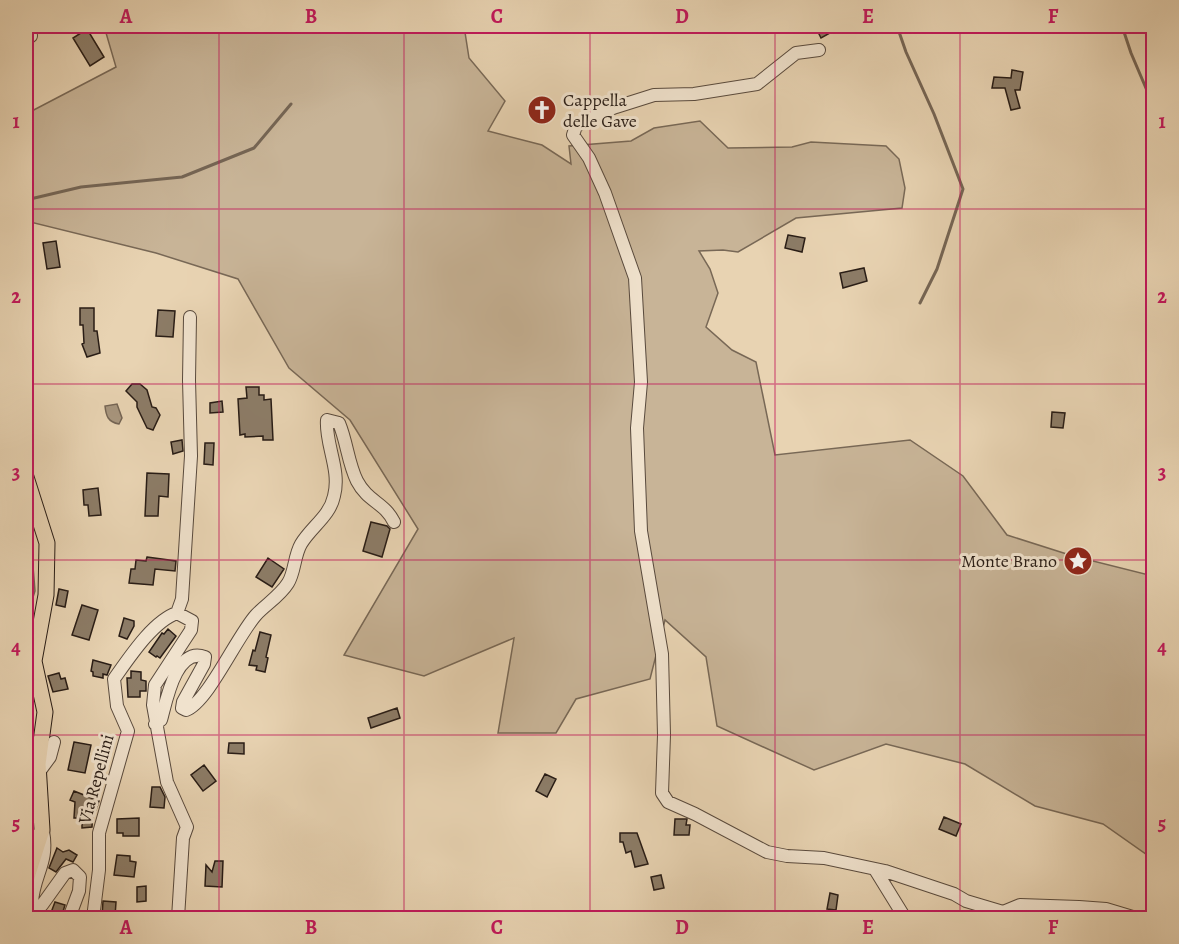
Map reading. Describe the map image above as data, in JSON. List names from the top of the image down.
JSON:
{
  "streets": {
    "street": ["Via Repellini"]
  },
  "places": {
    "church": ["Cappella delle Gave"],
    "place": ["Monte Brano"]
  },
  "grid": {
    "columns": [
      "A",
      "B",
      "C",
      "D",
      "E",
      "F"
    ],
    "rows": [
      "1",
      "2",
      "3",
      "4",
      "5"
    ]
  }
}
